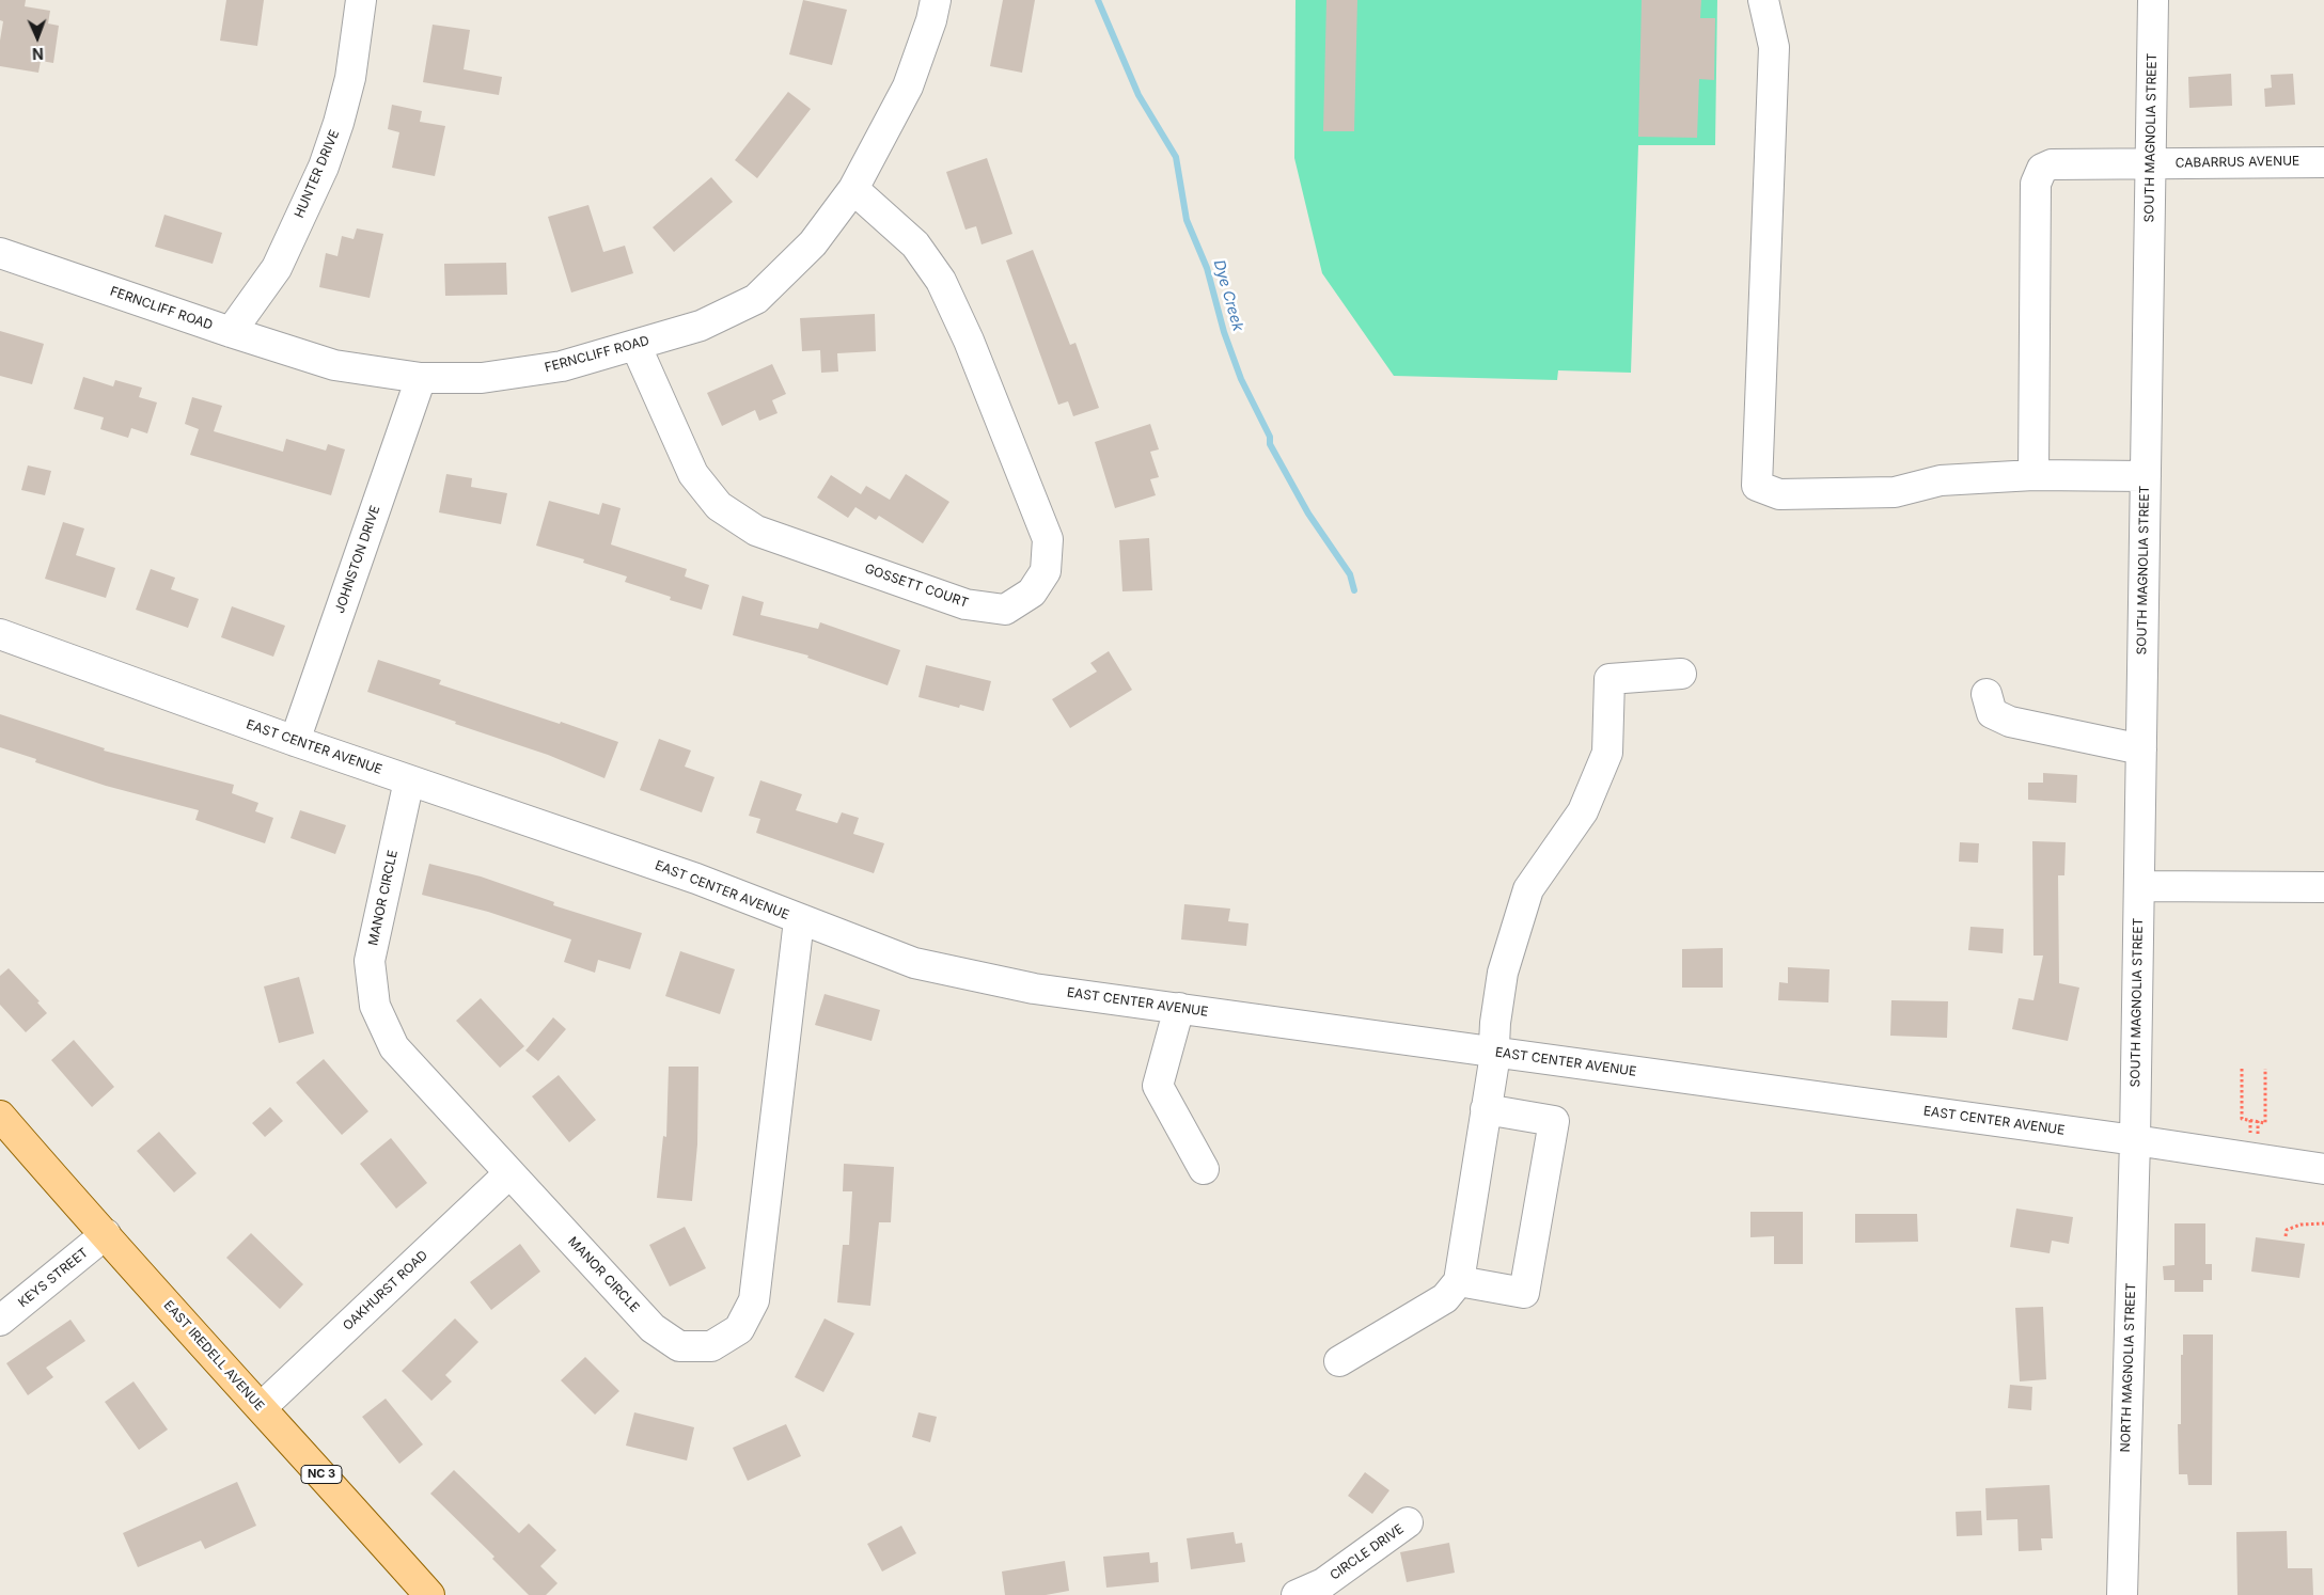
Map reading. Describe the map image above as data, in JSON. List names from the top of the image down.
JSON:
{
  "streets": {
    "main road": ["EAST IREDELL AVENUE", "NC 3"],
    "street": [
      "SOUTH MAGNOLIA STREET",
      "CABARRUS AVENUE",
      "HUNTER DRIVE",
      "FERNCLIFF ROAD",
      "JOHNSTON DRIVE",
      "GOSSETT COURT",
      "EAST CENTER AVENUE",
      "MANOR CIRCLE",
      "KEYS STREET",
      "OAKHURST ROAD",
      "NORTH MAGNOLIA STREET",
      "CIRCLE DRIVE"
    ]
  },
  "crossings": [
    ["SOUTH MAGNOLIA STREET", "CABARRUS AVENUE"],
    ["SOUTH MAGNOLIA STREET", "EAST CENTER AVENUE"],
    ["SOUTH MAGNOLIA STREET", "NORTH MAGNOLIA STREET"],
    ["HUNTER DRIVE", "FERNCLIFF ROAD"],
    ["FERNCLIFF ROAD", "JOHNSTON DRIVE"],
    ["FERNCLIFF ROAD", "GOSSETT COURT"],
    ["JOHNSTON DRIVE", "EAST CENTER AVENUE"],
    ["EAST CENTER AVENUE", "MANOR CIRCLE"],
    ["EAST CENTER AVENUE", "NORTH MAGNOLIA STREET"],
    ["MANOR CIRCLE", "OAKHURST ROAD"],
    ["KEYS STREET", "EAST IREDELL AVENUE"],
    ["OAKHURST ROAD", "EAST IREDELL AVENUE"]
  ],
  "water": ["Dye Creek"],
  "north": "bottom"
}
